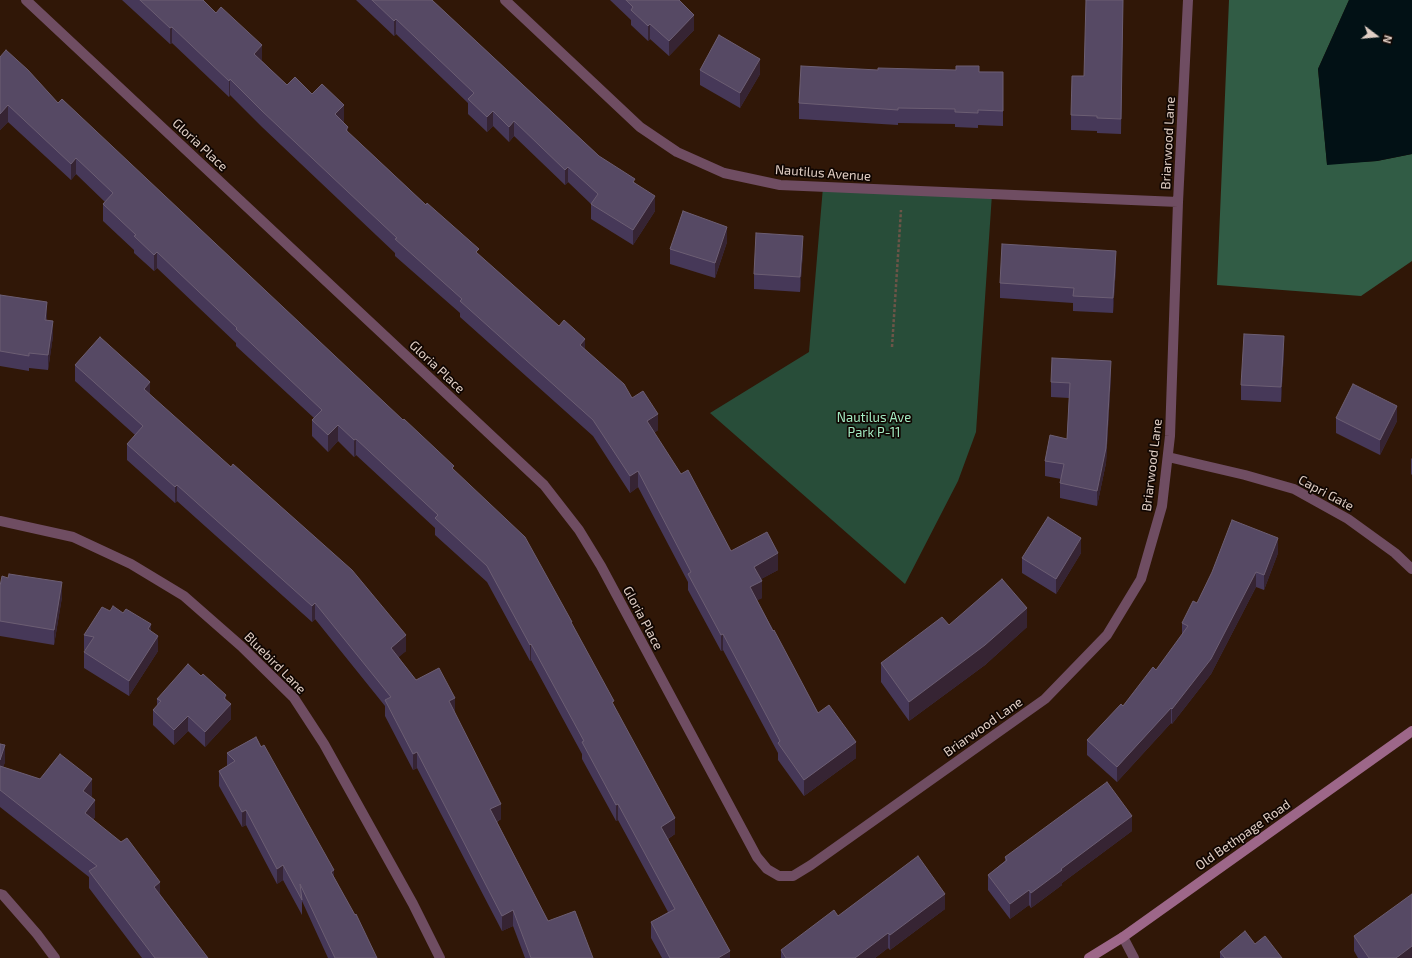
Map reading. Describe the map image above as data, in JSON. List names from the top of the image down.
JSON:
{
  "streets": {
    "main road": ["Old Bethpage Road"],
    "street": [
      "Briarwood Lane",
      "Gloria Place",
      "Nautilus Avenue",
      "Capri Gate",
      "Bluebird Lane"
    ]
  },
  "crossings": [
    ["Briarwood Lane", "Gloria Place"],
    ["Briarwood Lane", "Nautilus Avenue"],
    ["Briarwood Lane", "Capri Gate"]
  ],
  "parks": ["Nautilus Ave Park P-11"],
  "north": "right"
}
